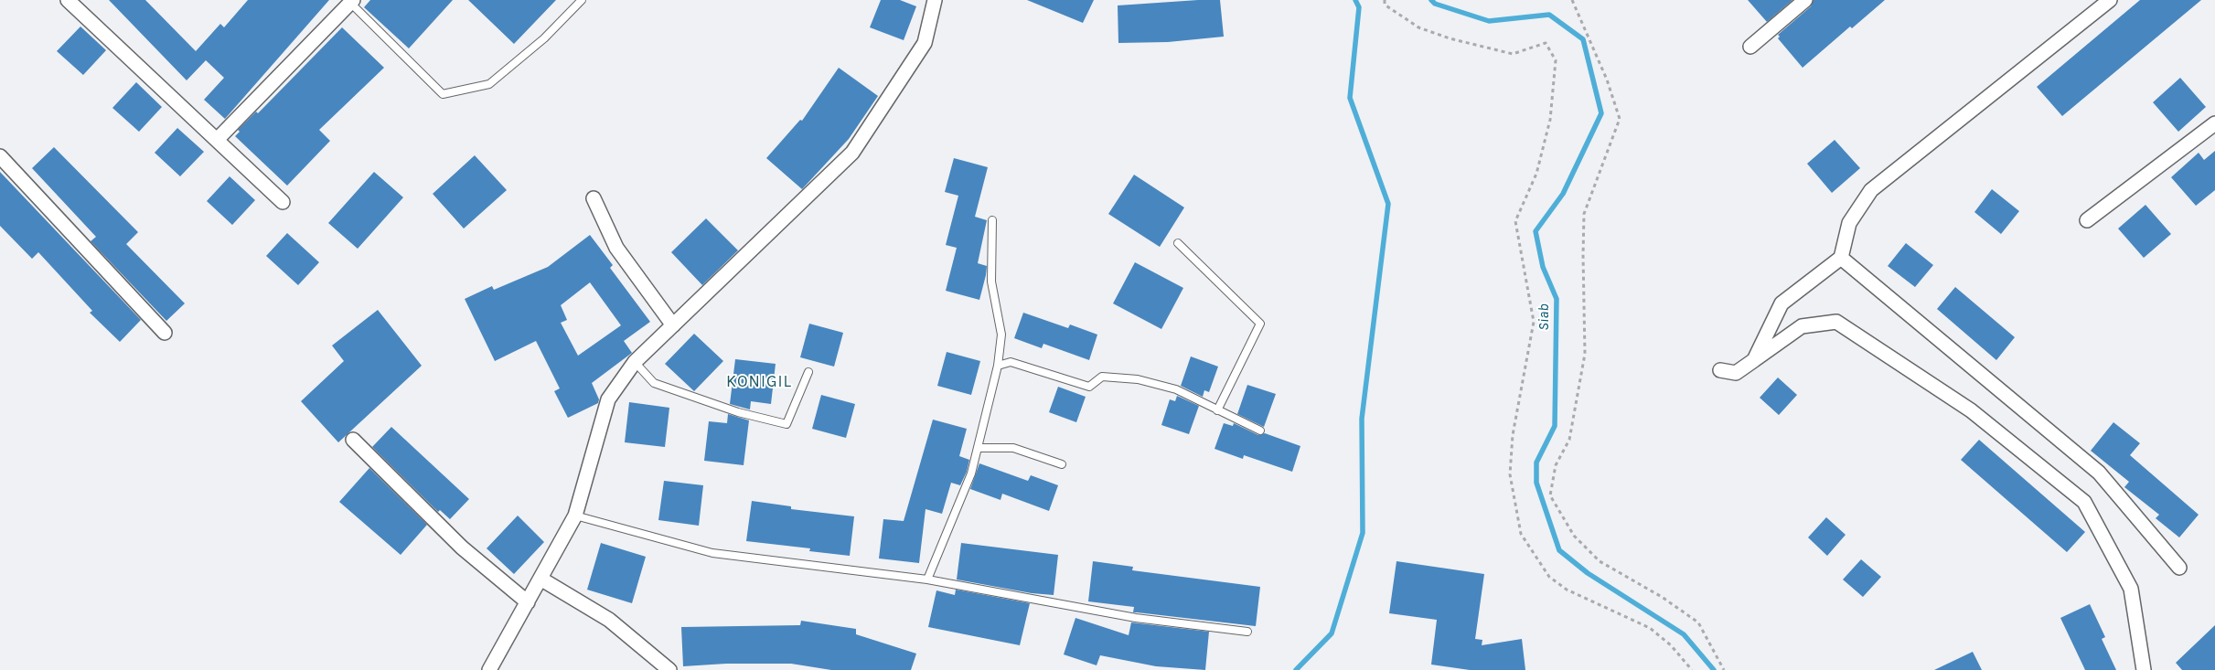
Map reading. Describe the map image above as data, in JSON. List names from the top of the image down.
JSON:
{
  "districts": ["KONIGIL"],
  "water": ["Siab"]
}
